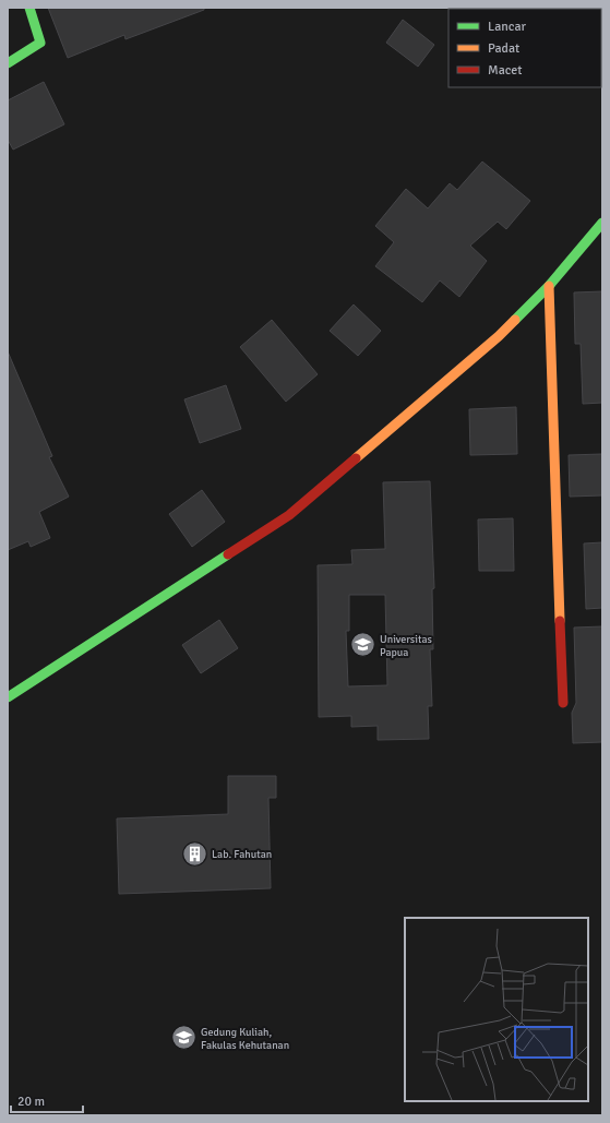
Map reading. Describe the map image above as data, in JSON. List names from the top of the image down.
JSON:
{
  "places": {
    "school or university": ["Universitas Papua", "Gedung Kuliah, Fakulas Kehutanan"],
    "building": ["Lab. Fahutan"]
  },
  "legend": ["Lancar", "Padat", "Macet"],
  "scale_bar": "20 m"
}
